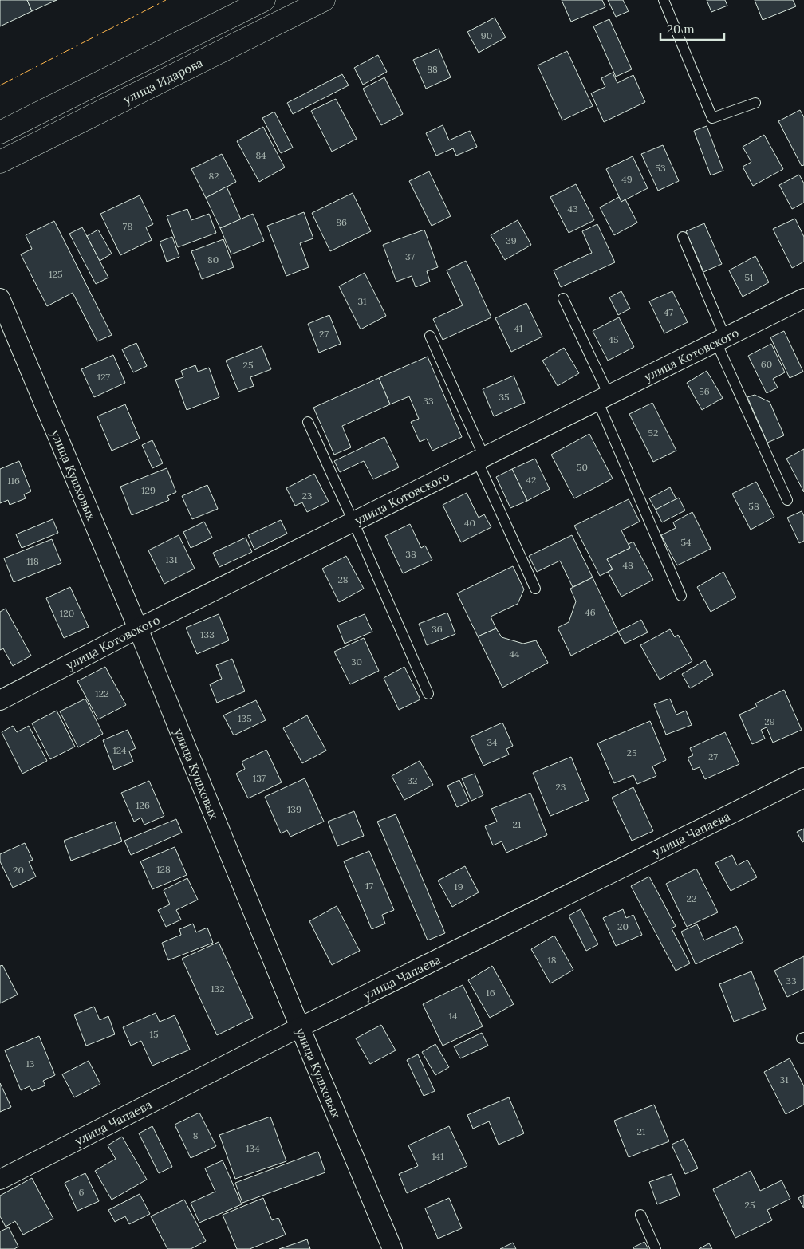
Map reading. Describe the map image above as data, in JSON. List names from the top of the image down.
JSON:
{
  "streets": {
    "main road": ["улица Идарова"],
    "street": ["улица Котовского", "улица Кушховых", "улица Чапаева"]
  },
  "crossings": [
    ["улица Котовского", "улица Кушховых"],
    ["улица Кушховых", "улица Чапаева"]
  ],
  "house_numbers": [
    "90",
    "88",
    "84",
    "53",
    "82",
    "49",
    "43",
    "86",
    "78",
    "39",
    "37",
    "80",
    "125",
    "51",
    "31",
    "47",
    "41",
    "27",
    "45",
    "60",
    "25",
    "127",
    "56",
    "35",
    "33",
    "52",
    "50",
    "42",
    "116",
    "129",
    "23",
    "58",
    "40",
    "54",
    "38",
    "131",
    "118",
    "48",
    "28",
    "46",
    "120",
    "36",
    "133",
    "44",
    "30",
    "122",
    "135",
    "29",
    "34",
    "124",
    "25",
    "27",
    "137",
    "32",
    "23",
    "126",
    "139",
    "21",
    "128",
    "20",
    "17",
    "19",
    "22",
    "20",
    "18",
    "33",
    "132",
    "16",
    "14",
    "15",
    "13",
    "31",
    "21",
    "8",
    "134",
    "141",
    "6",
    "25"
  ],
  "scale_bar": "20 m"
}
